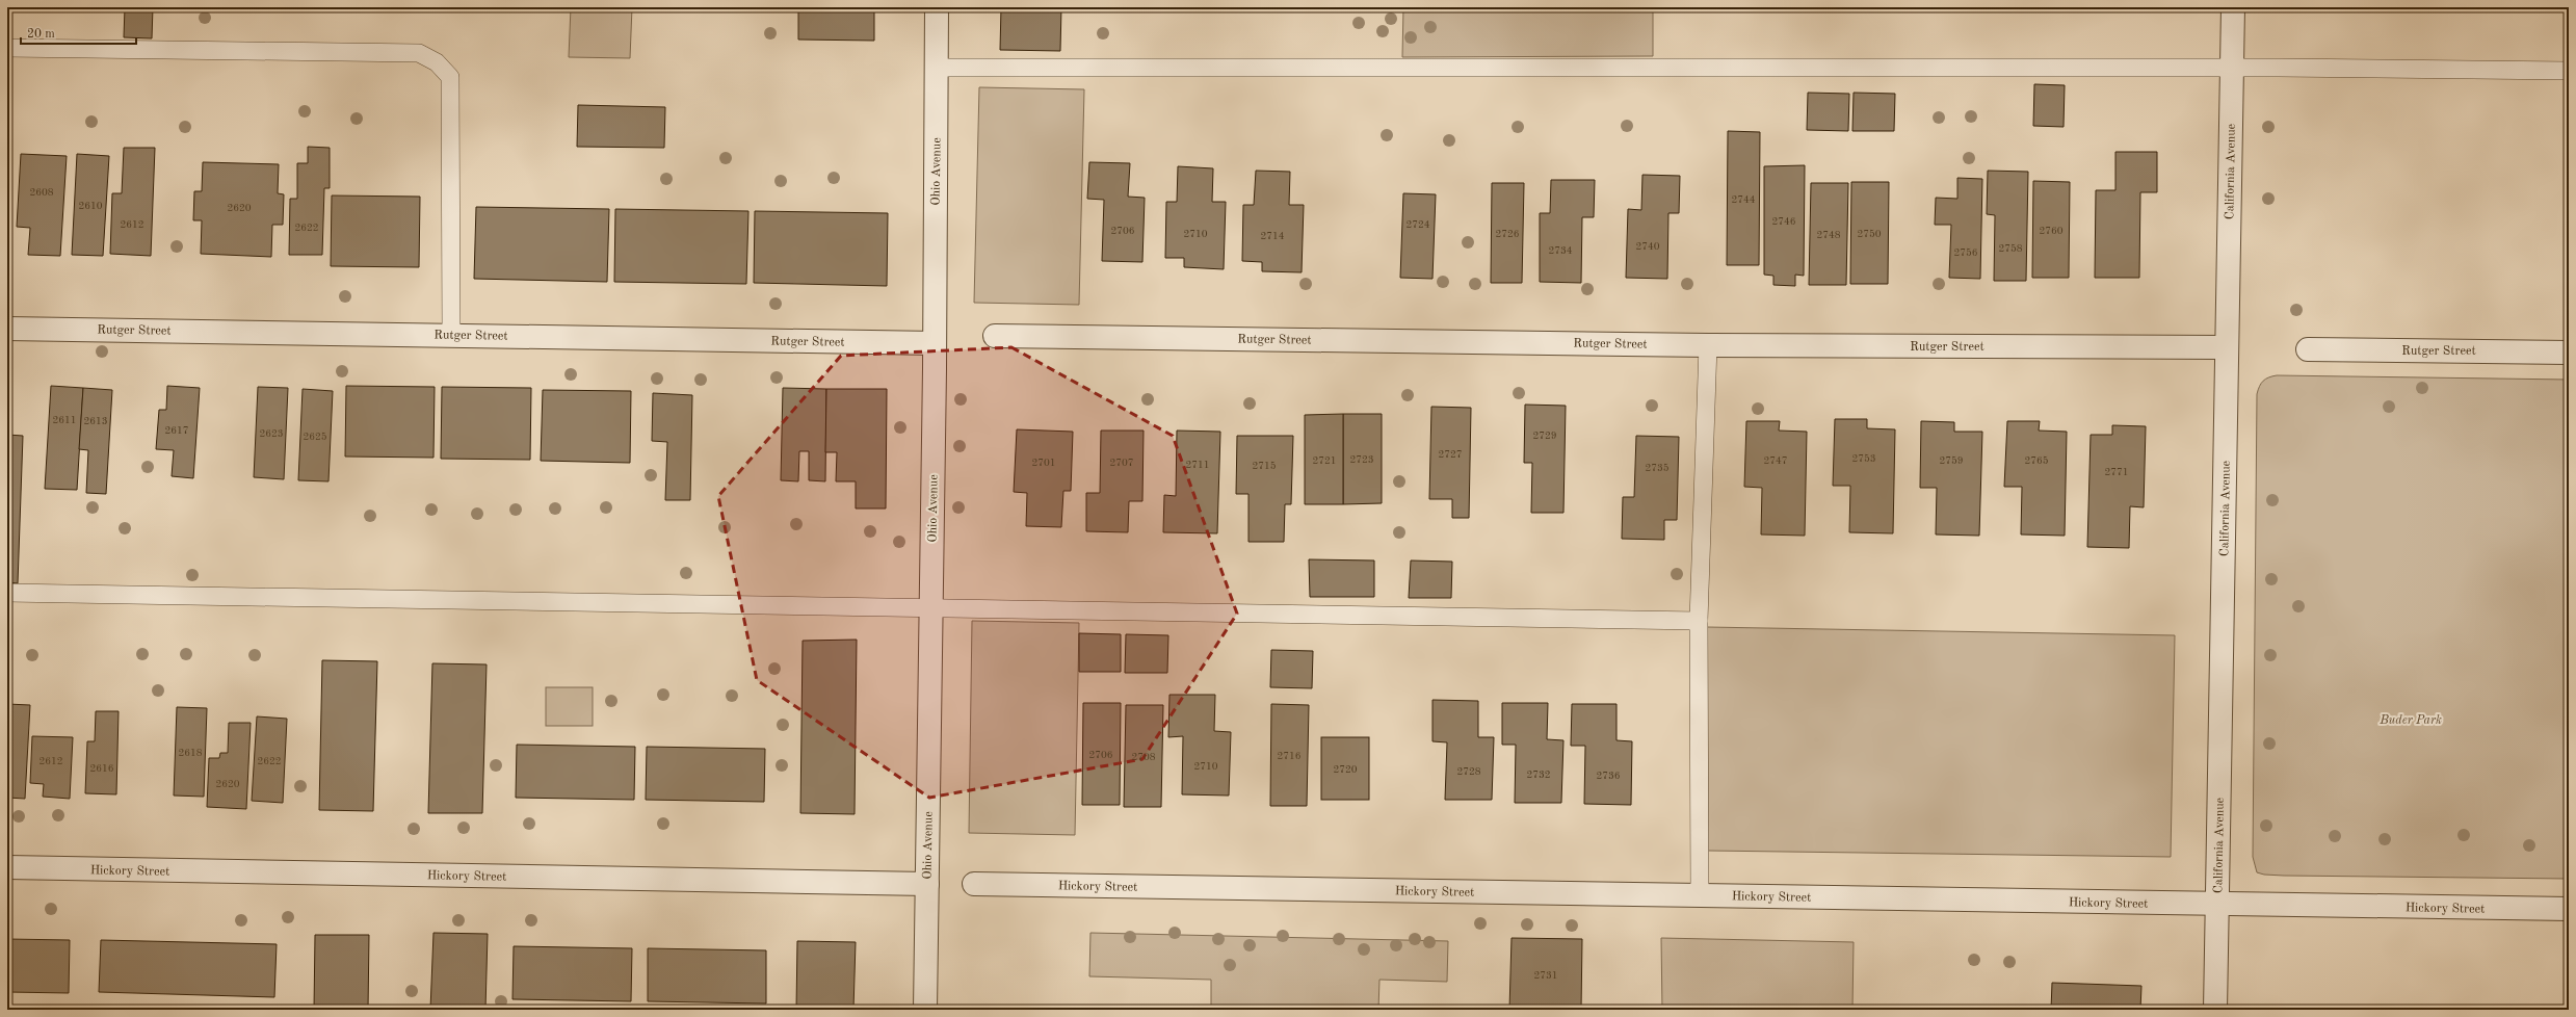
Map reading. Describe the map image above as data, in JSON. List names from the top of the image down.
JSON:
{
  "streets": {
    "street": [
      "Ohio Avenue",
      "California Avenue",
      "Rutger Street",
      "Hickory Street"
    ]
  },
  "crossings": [
    ["Ohio Avenue", "Rutger Street"],
    ["Ohio Avenue", "Hickory Street"],
    ["California Avenue", "Rutger Street"],
    ["California Avenue", "Hickory Street"]
  ],
  "parks": ["Buder Park"],
  "house_numbers": [
    "2608",
    "2744",
    "2610",
    "2620",
    "2746",
    "2612",
    "2724",
    "2622",
    "2706",
    "2760",
    "2710",
    "2726",
    "2750",
    "2748",
    "2714",
    "2740",
    "2758",
    "2734",
    "2756",
    "2611",
    "2613",
    "2617",
    "2623",
    "2729",
    "2625",
    "2727",
    "2753",
    "2723",
    "2721",
    "2747",
    "2759",
    "2765",
    "2701",
    "2707",
    "2711",
    "2715",
    "2735",
    "2771",
    "2618",
    "2706",
    "2716",
    "2708",
    "2612",
    "2622",
    "2710",
    "2616",
    "2720",
    "2728",
    "2732",
    "2736",
    "2620",
    "2731"
  ],
  "scale_bar": "20 m"
}
